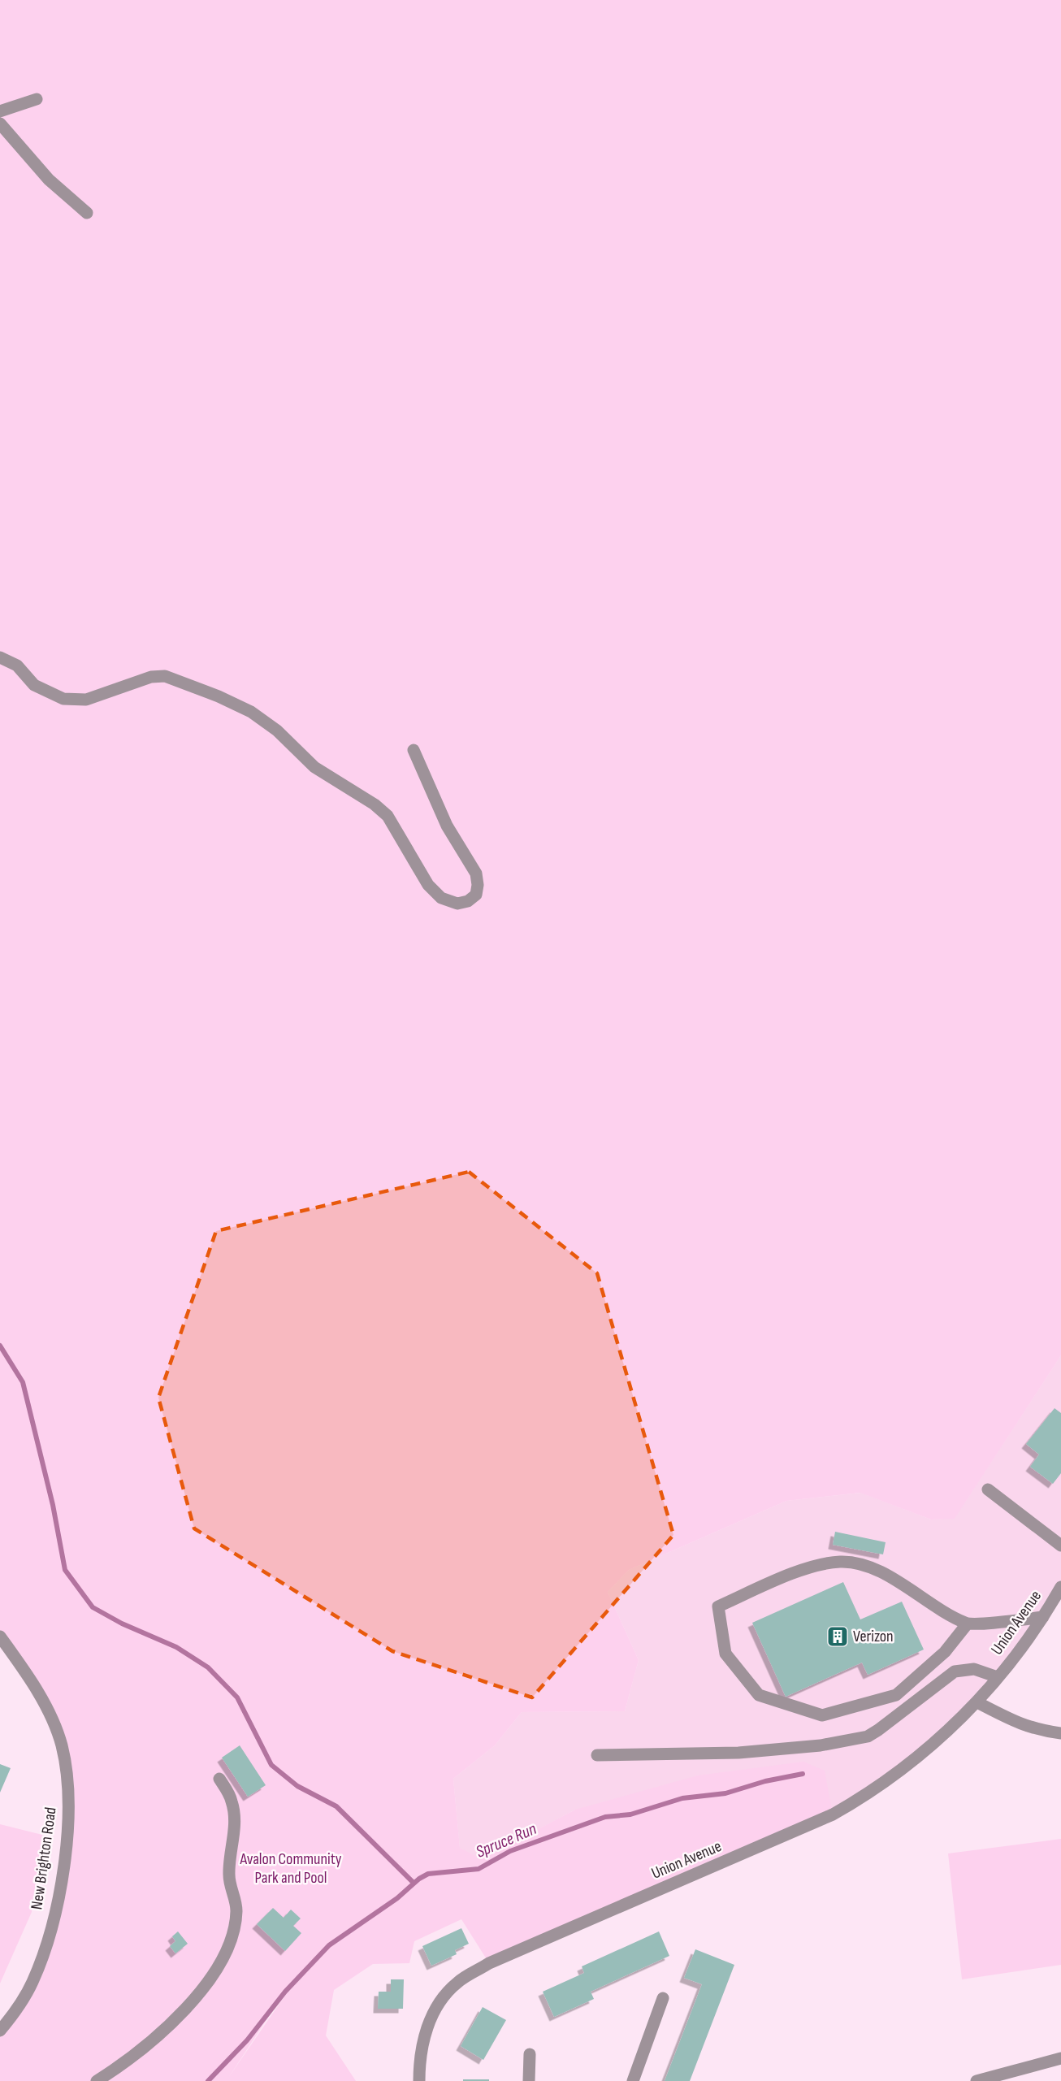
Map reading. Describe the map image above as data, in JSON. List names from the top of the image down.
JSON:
{
  "streets": {
    "street": ["Union Avenue", "New Brighton Road"]
  },
  "water": ["Spruce Run"],
  "parks": ["Avalon Community Park and Pool"],
  "places": {
    "building": ["Verizon"]
  }
}
